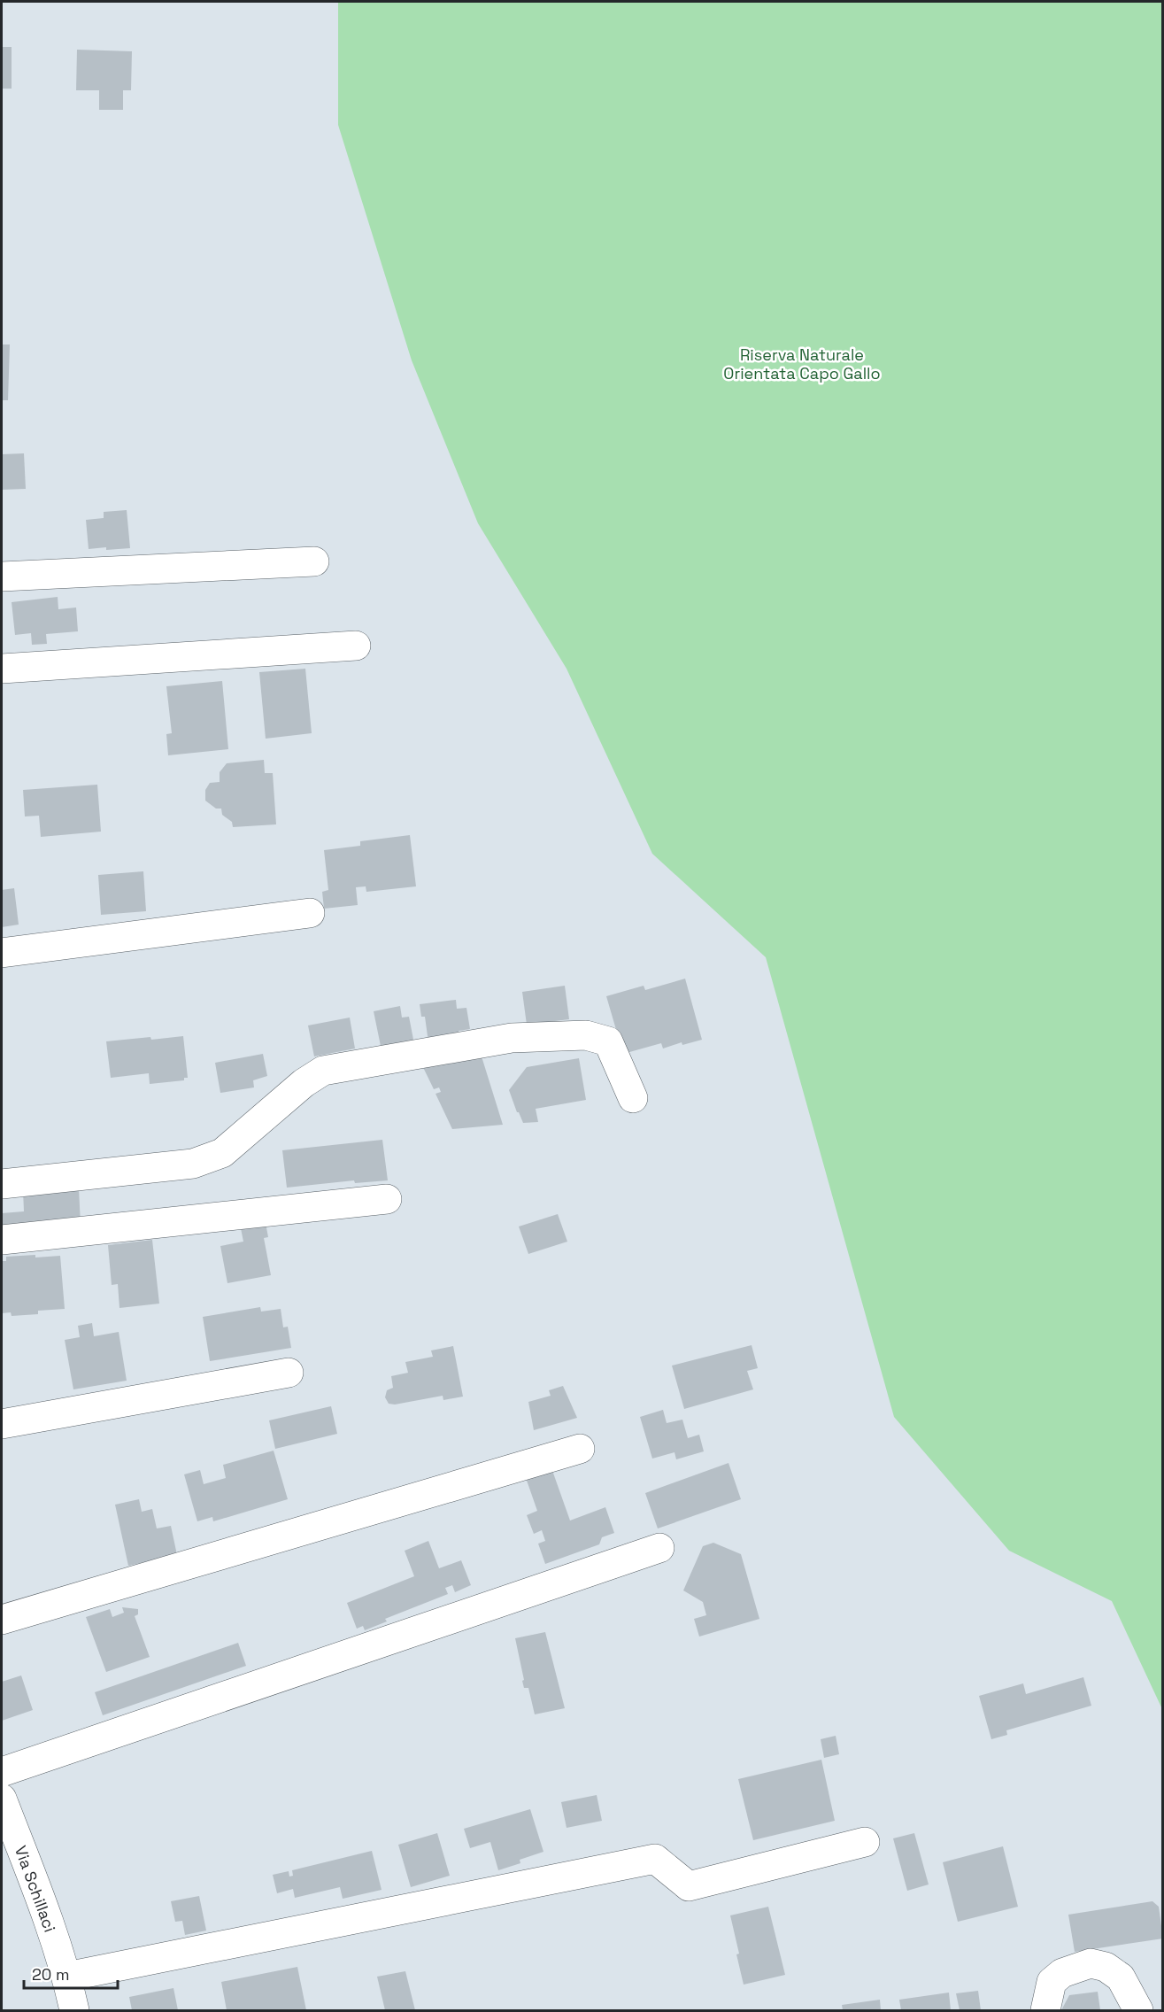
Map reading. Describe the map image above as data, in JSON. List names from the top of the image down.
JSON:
{
  "streets": {
    "street": ["Via Schillaci"]
  },
  "parks": ["Riserva Naturale Orientata Capo Gallo"],
  "scale_bar": "20 m"
}
